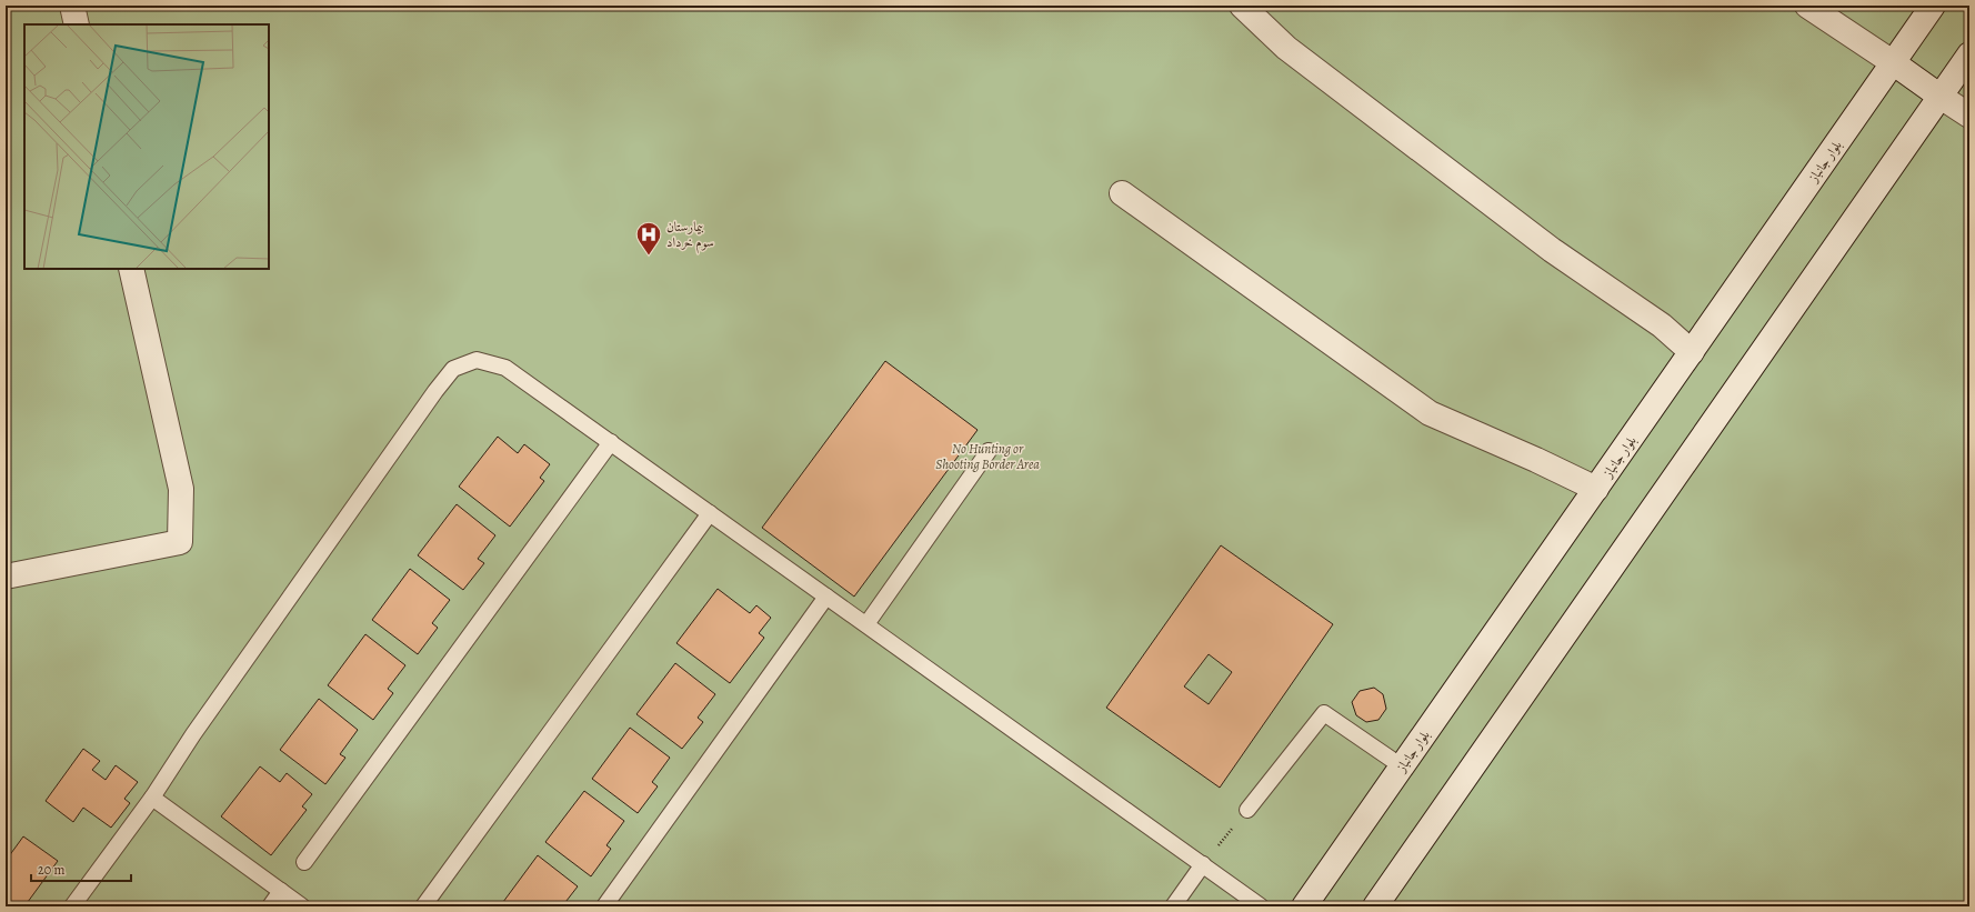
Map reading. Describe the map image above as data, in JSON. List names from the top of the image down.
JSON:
{
  "streets": {
    "main road": ["بلوار جانباز"]
  },
  "parks": ["No Hunting or Shooting Border Area"],
  "places": {
    "hospital": ["بیمارستان سوم خرداد"]
  },
  "scale_bar": "20 m"
}
